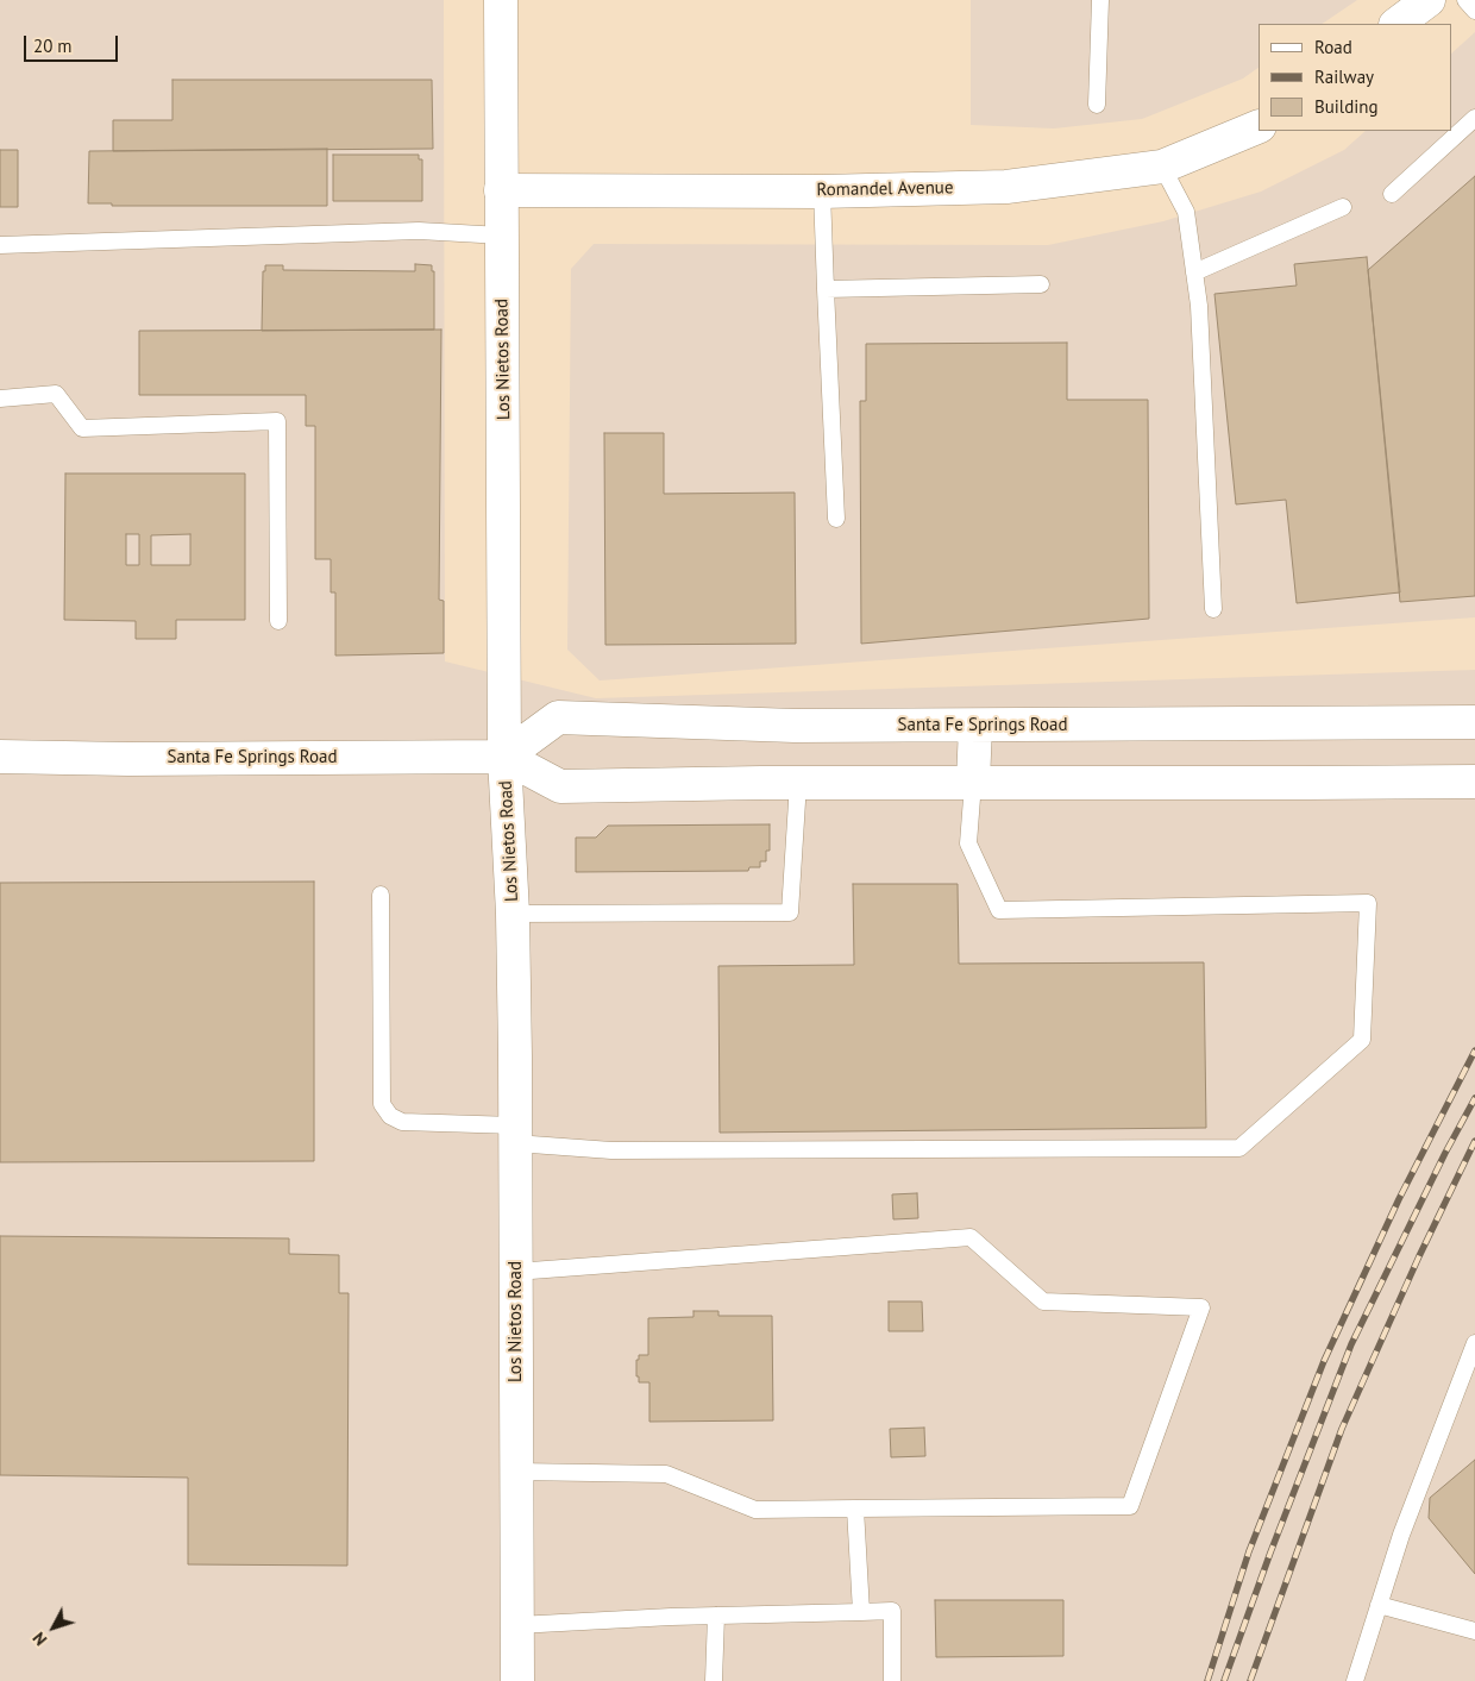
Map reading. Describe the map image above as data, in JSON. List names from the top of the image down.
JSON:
{
  "streets": {
    "main road": ["Romandel Avenue", "Los Nietos Road", "Santa Fe Springs Road"]
  },
  "crossings": [
    ["Romandel Avenue", "Los Nietos Road"],
    ["Los Nietos Road", "Santa Fe Springs Road"]
  ],
  "legend": ["Road", "Railway", "Building"],
  "scale_bar": "20 m",
  "north": "bottom left"
}
